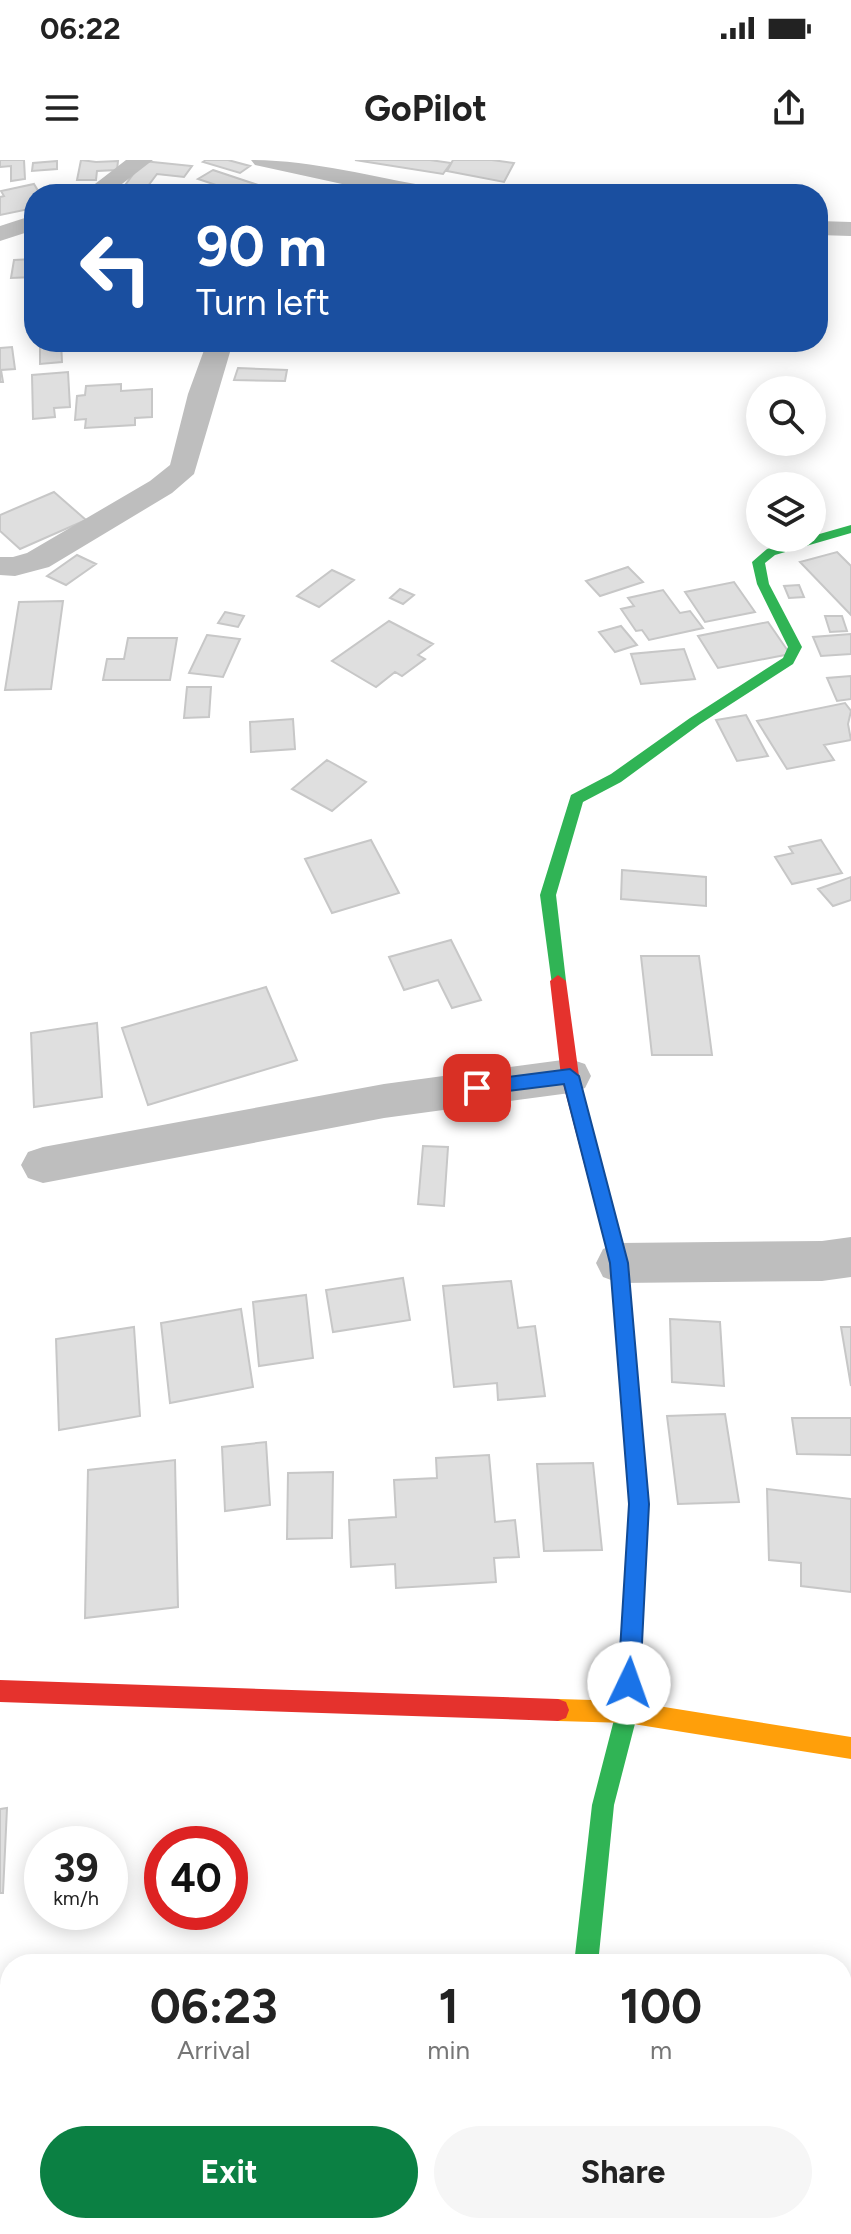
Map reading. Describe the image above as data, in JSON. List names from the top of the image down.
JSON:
{
  "page": {
    "status": "06:22",
    "header": "GoPilot",
    "turn": ["90 m", "Turn left"],
    "speed": "39 km/h",
    "limit": "40",
    "eta": [
      "06:23",
      "Arrival",
      "1",
      "min",
      "100",
      "m"
    ],
    "buttons": ["Exit", "Share"]
  }
}
